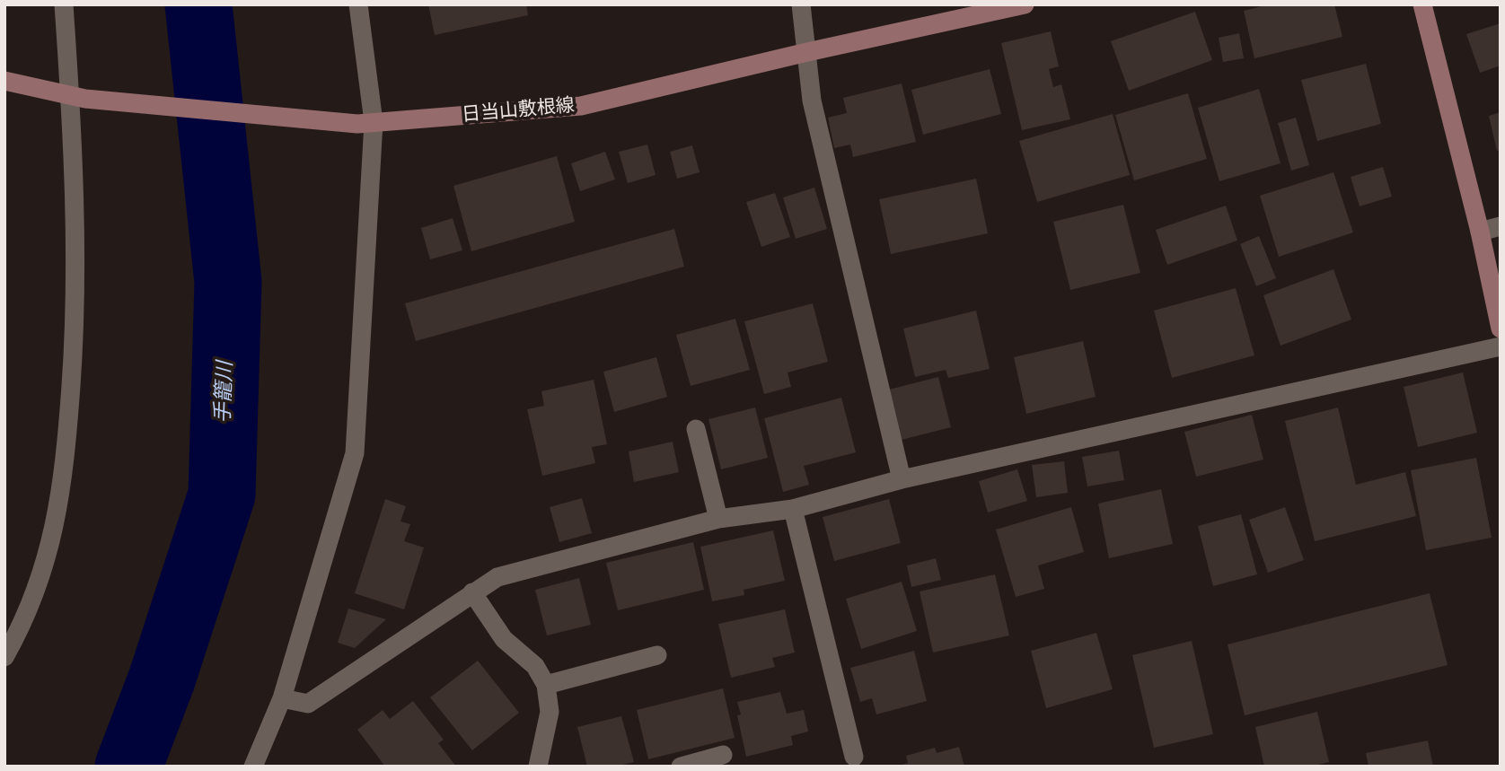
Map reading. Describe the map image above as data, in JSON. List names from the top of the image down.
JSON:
{
  "streets": {
    "main road": ["日当山敷根線"]
  },
  "water": ["手籠川"]
}
